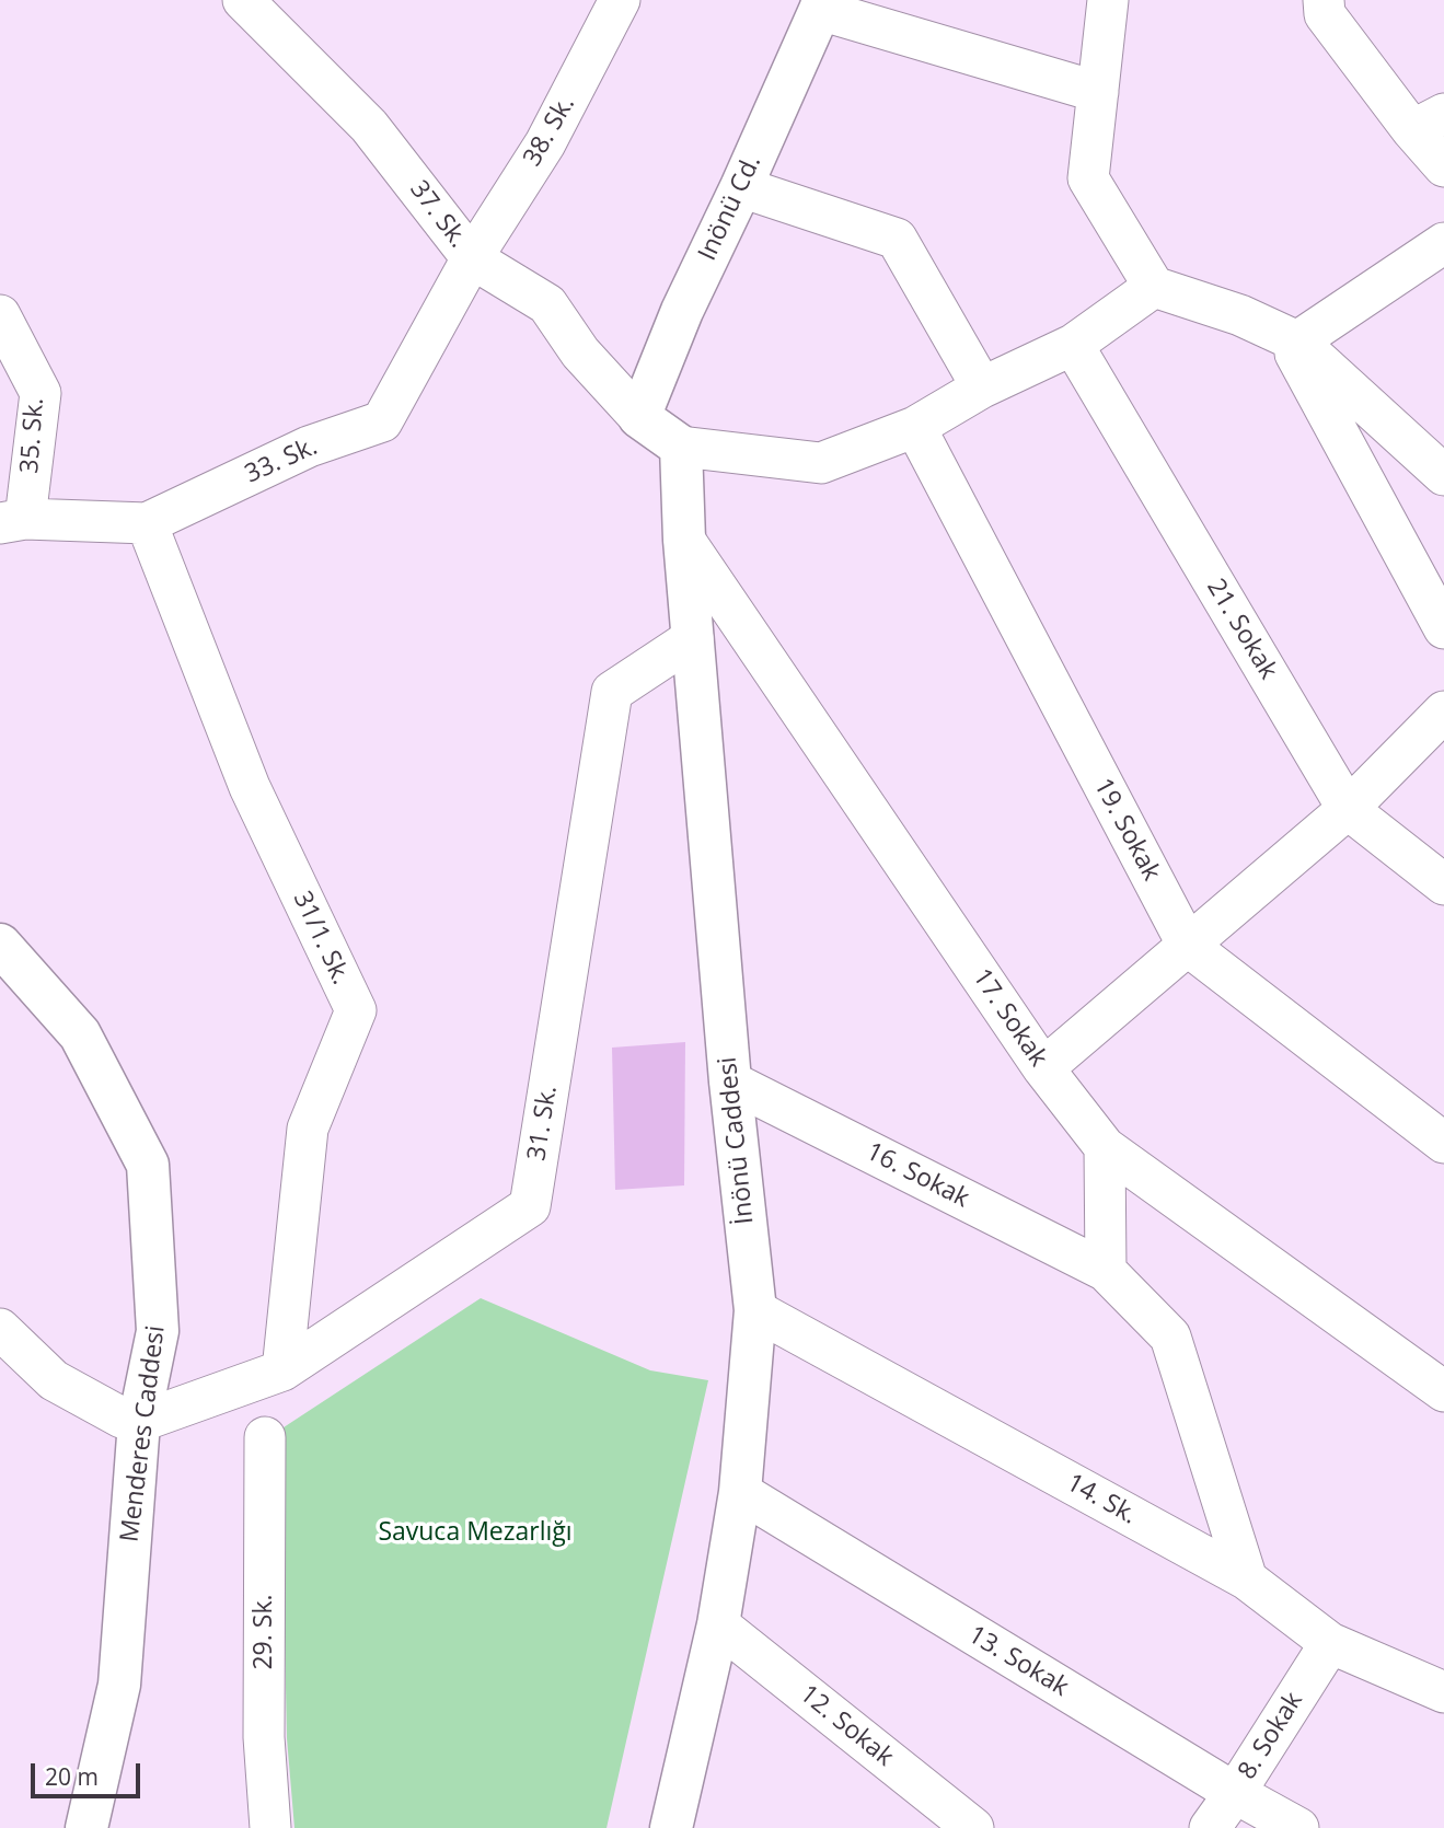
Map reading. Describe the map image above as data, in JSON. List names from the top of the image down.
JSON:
{
  "streets": {
    "street": [
      "38. Sk.",
      "Inönü Cd.",
      "37. Sk.",
      "35. Sk.",
      "33. Sk.",
      "21. Sokak",
      "19. Sokak",
      "31/1. Sk.",
      "17. Sokak",
      "31. Sk.",
      "İnönü Caddesi",
      "16. Sokak",
      "Menderes Caddesi",
      "14. Sk.",
      "29. Sk.",
      "13. Sokak",
      "12. Sokak",
      "8. Sokak"
    ]
  },
  "crossings": [
    ["38. Sk.", "37. Sk."],
    ["38. Sk.", "33. Sk."],
    ["Inönü Cd.", "37. Sk."],
    ["37. Sk.", "33. Sk."],
    ["35. Sk.", "33. Sk."],
    ["33. Sk.", "31/1. Sk."],
    ["31/1. Sk.", "31. Sk."],
    ["17. Sokak", "İnönü Caddesi"],
    ["31. Sk.", "İnönü Caddesi"],
    ["31. Sk.", "Menderes Caddesi"],
    ["İnönü Caddesi", "16. Sokak"],
    ["İnönü Caddesi", "14. Sk."],
    ["İnönü Caddesi", "13. Sokak"],
    ["İnönü Caddesi", "12. Sokak"],
    ["16. Sokak", "14. Sk."],
    ["14. Sk.", "8. Sokak"],
    ["13. Sokak", "8. Sokak"]
  ],
  "parks": ["Savuca Mezarlığı"],
  "scale_bar": "20 m"
}
